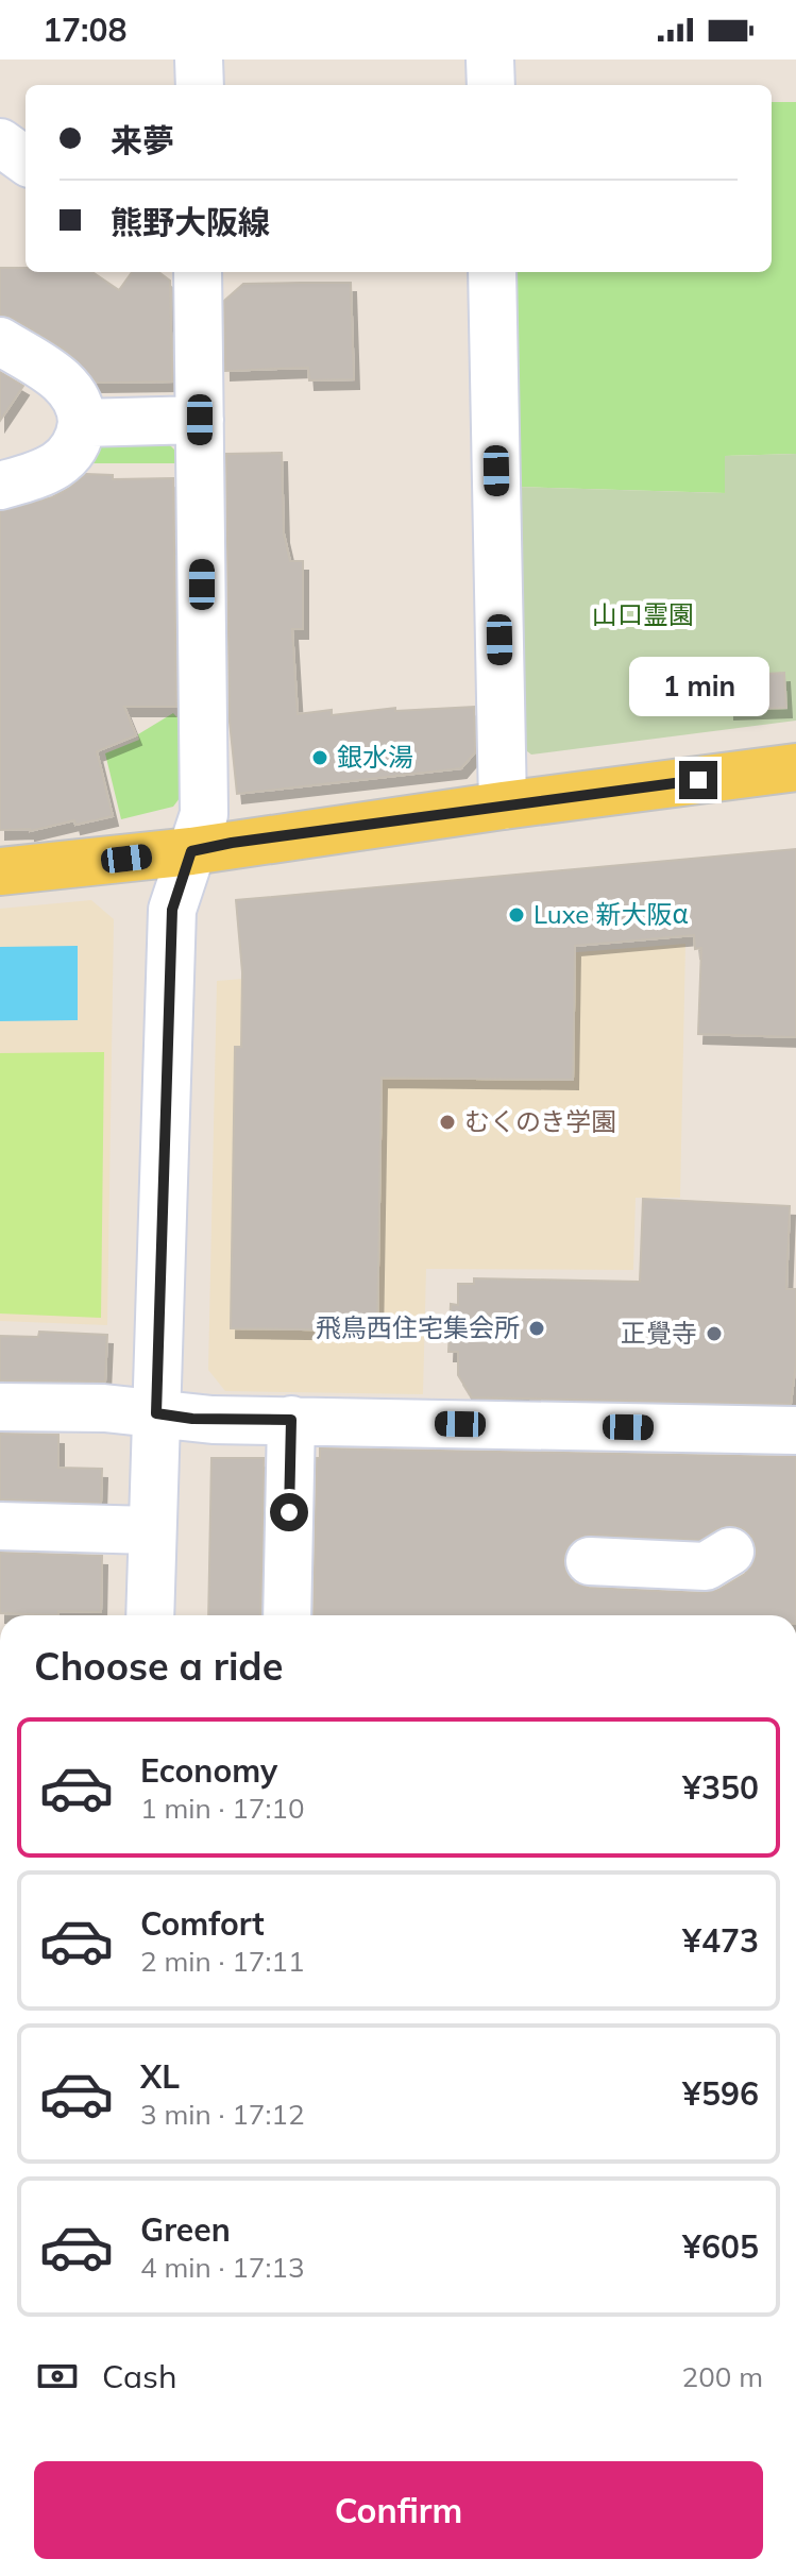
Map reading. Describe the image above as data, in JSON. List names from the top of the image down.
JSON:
{
  "parks": ["山口霊園"],
  "places": [
    "銀水湯",
    "Luxe 新大阪α",
    "むくのき学園",
    "飛鳥西住宅集会所",
    "正覺寺"
  ],
  "page": {
    "status": "17:08",
    "banner": ["来夢", "熊野大阪線"],
    "bubble": "1 min",
    "heading": "Choose a ride",
    "list": [
      {
        "name": "Economy",
        "note": "1 min · 17:10",
        "value": "¥350"
      },
      {
        "name": "Comfort",
        "note": "2 min · 17:11",
        "value": "¥473"
      },
      {
        "name": "XL",
        "note": "3 min · 17:12",
        "value": "¥596"
      },
      {
        "name": "Green",
        "note": "4 min · 17:13",
        "value": "¥605"
      }
    ],
    "pay": ["Cash", "200 m"],
    "buttons": "Confirm"
  }
}
